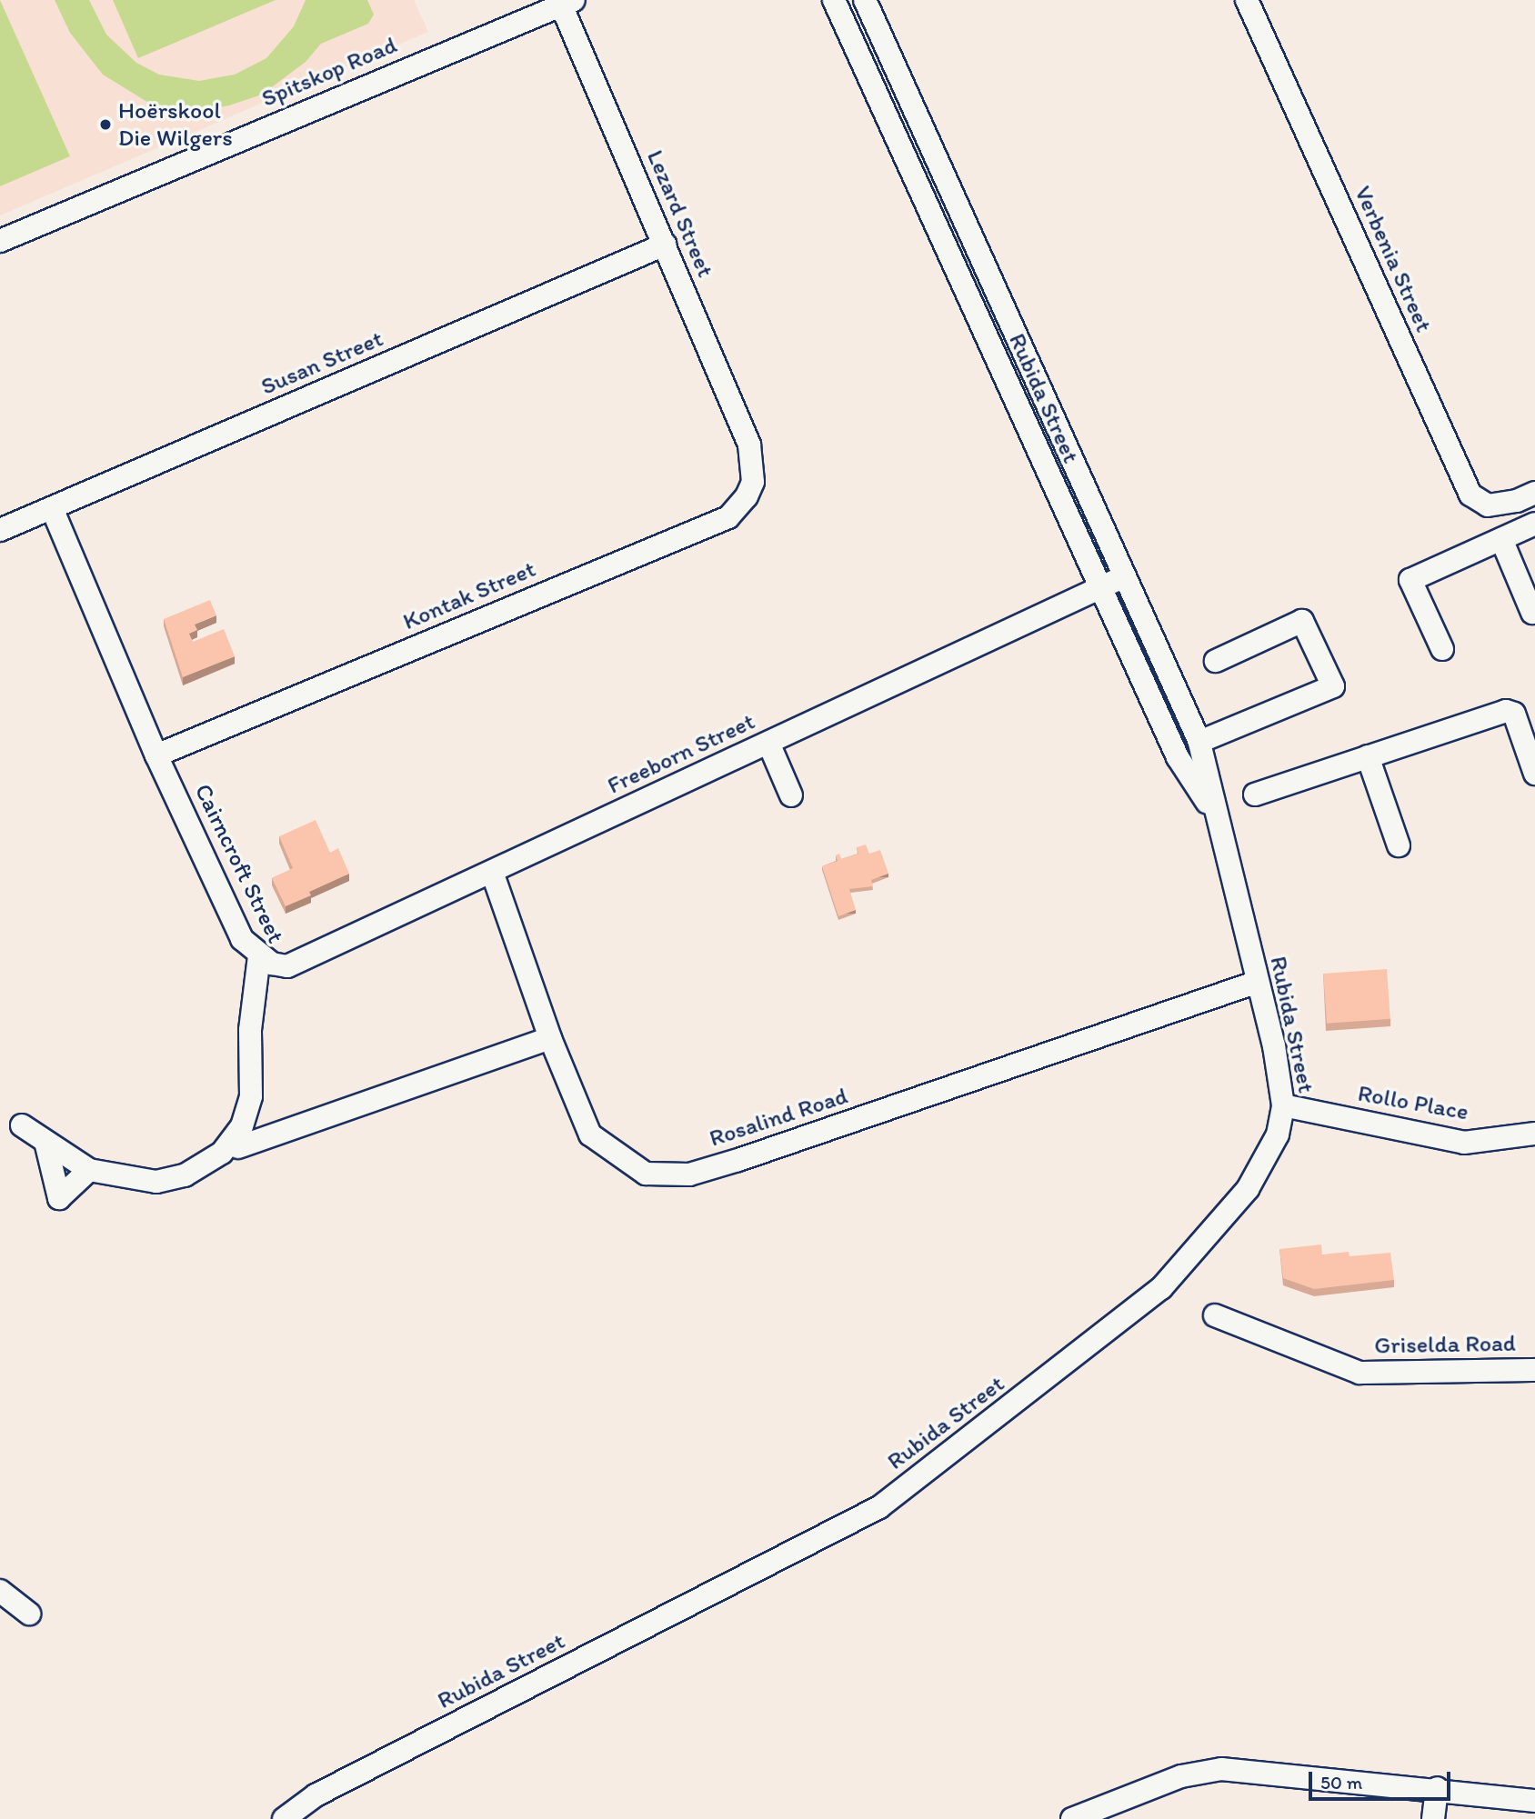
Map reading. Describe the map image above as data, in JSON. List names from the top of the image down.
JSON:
{
  "streets": {
    "street": [
      "Spitskop Road",
      "Lezard Street",
      "Verbenia Street",
      "Susan Street",
      "Rubida Street",
      "Kontak Street",
      "Freeborn Street",
      "Cairncroft Street",
      "Rollo Place",
      "Rosalind Road",
      "Griselda Road"
    ]
  },
  "crossings": [
    ["Spitskop Road", "Lezard Street"],
    ["Lezard Street", "Susan Street"],
    ["Lezard Street", "Kontak Street"],
    ["Susan Street", "Cairncroft Street"],
    ["Rubida Street", "Freeborn Street"],
    ["Rubida Street", "Rollo Place"],
    ["Rubida Street", "Rosalind Road"],
    ["Kontak Street", "Cairncroft Street"],
    ["Freeborn Street", "Cairncroft Street"],
    ["Freeborn Street", "Rosalind Road"]
  ],
  "places": ["Hoërskool Die Wilgers"],
  "scale_bar": "50 m"
}
